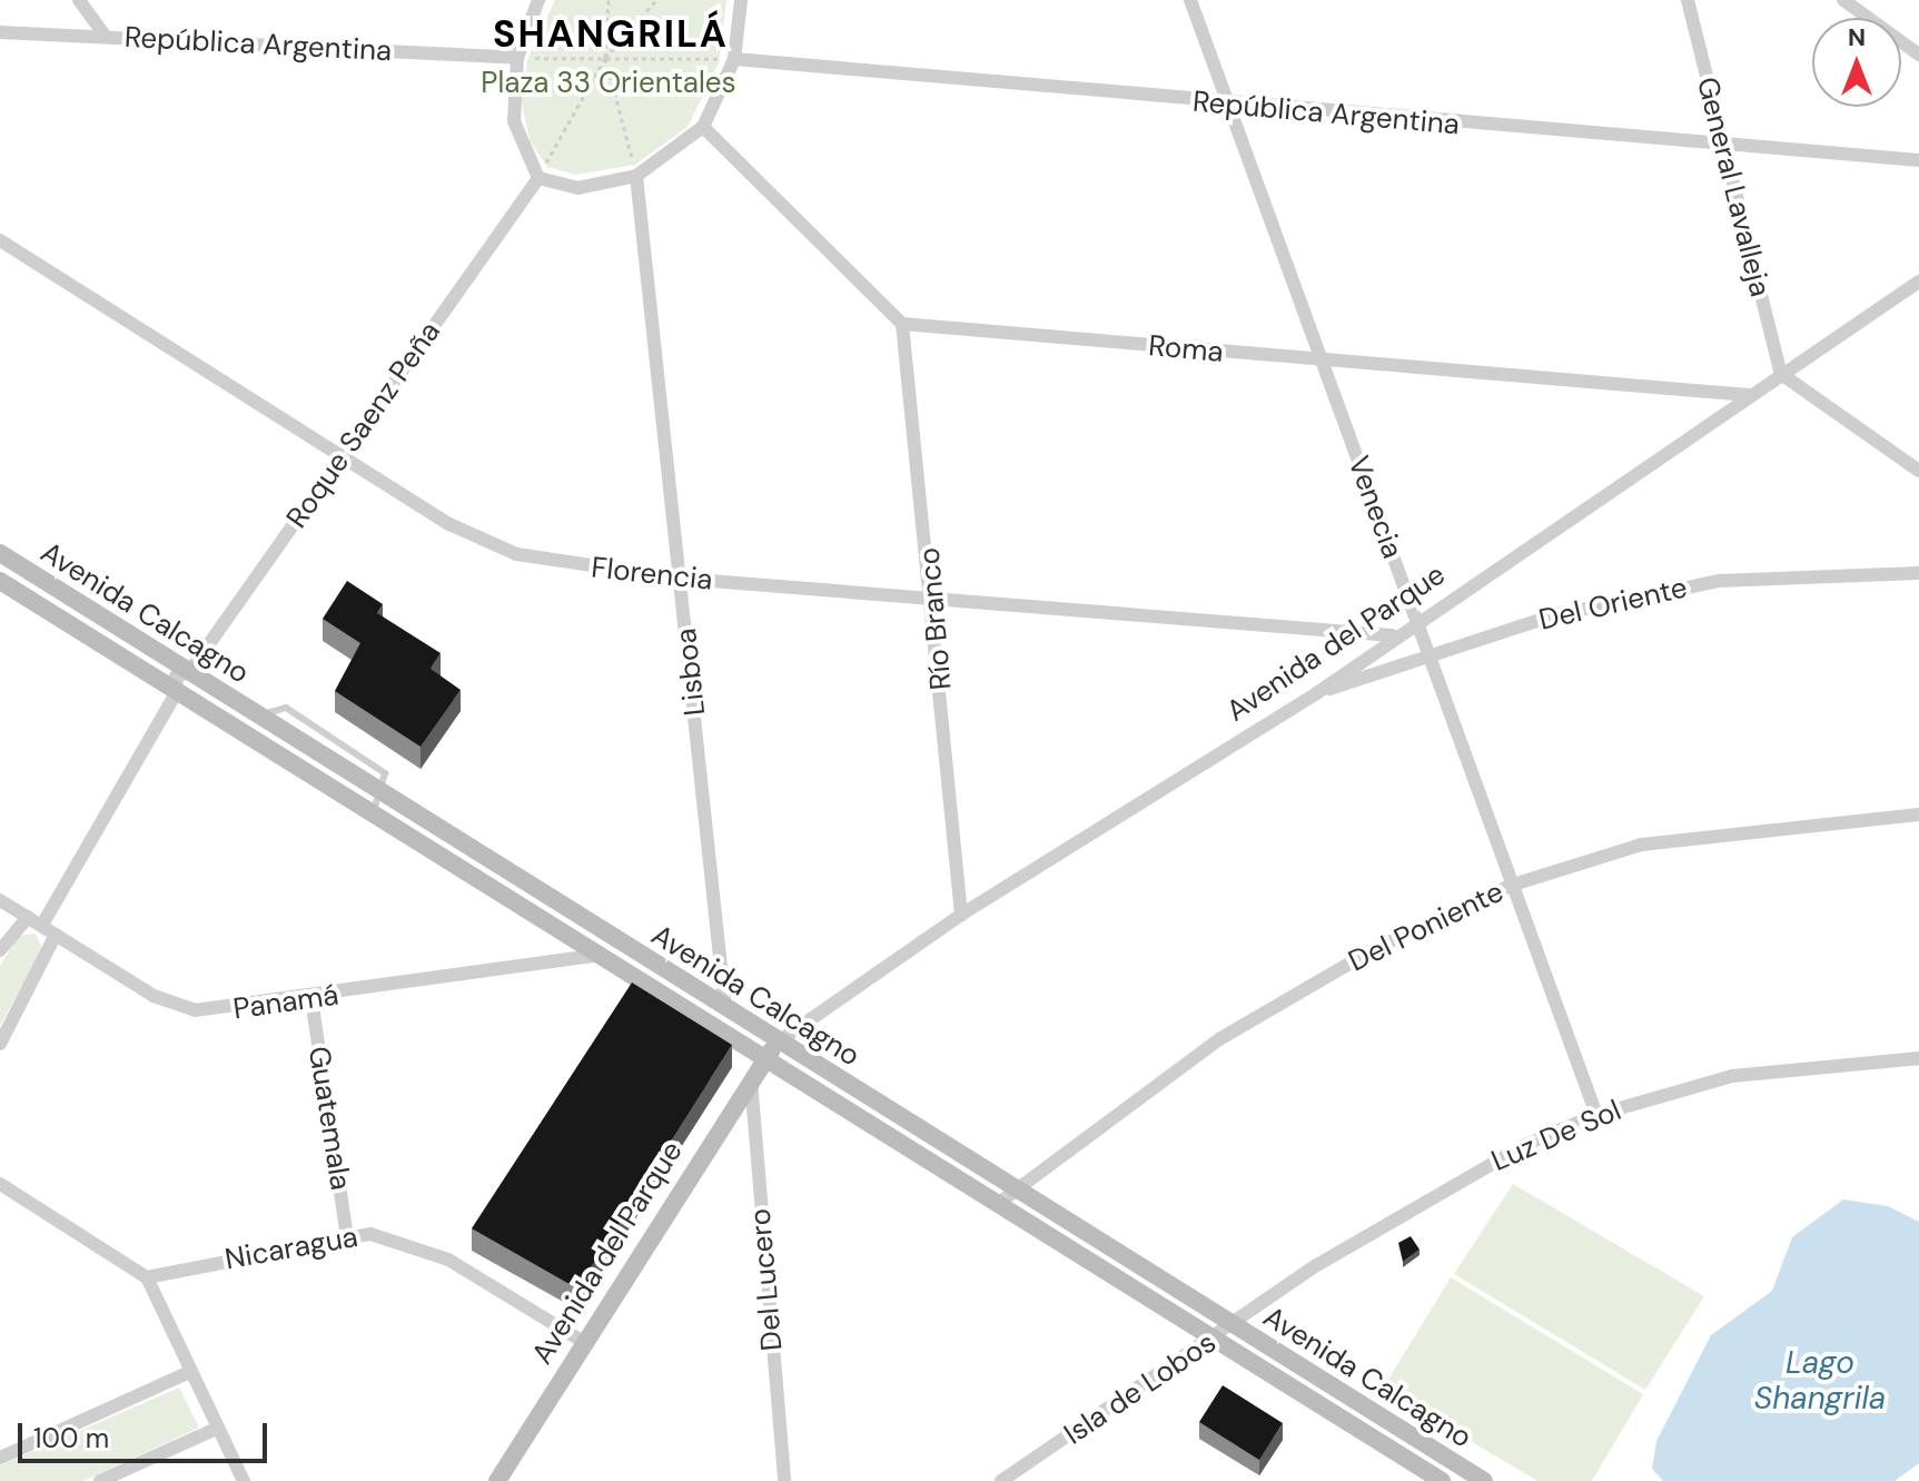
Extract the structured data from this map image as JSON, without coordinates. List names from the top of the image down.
{
  "streets": {
    "street": [
      "República Argentina",
      "General Lavalleja",
      "Roma",
      "Roque Saenz Peña",
      "Venecia",
      "Florencia",
      "Del Oriente",
      "Avenida Calcagno",
      "Río Branco",
      "Avenida del Parque",
      "Lisboa",
      "Del Poniente",
      "Panamá",
      "Guatemala",
      "Luz De Sol",
      "Nicaragua",
      "Del Lucero",
      "Isla de Lobos"
    ]
  },
  "crossings": [
    ["República Argentina", "General Lavalleja"],
    ["República Argentina", "Venecia"],
    ["General Lavalleja", "Avenida del Parque"],
    ["Roma", "Venecia"],
    ["Roma", "Río Branco"],
    ["Roma", "Avenida del Parque"],
    ["Roque Saenz Peña", "Florencia"],
    ["Roque Saenz Peña", "Avenida Calcagno"],
    ["Roque Saenz Peña", "Panamá"],
    ["Venecia", "Del Oriente"],
    ["Venecia", "Avenida del Parque"],
    ["Venecia", "Del Poniente"],
    ["Venecia", "Luz De Sol"],
    ["Florencia", "Río Branco"],
    ["Florencia", "Avenida del Parque"],
    ["Florencia", "Lisboa"],
    ["Del Oriente", "Avenida del Parque"],
    ["Avenida Calcagno", "Avenida del Parque"],
    ["Avenida Calcagno", "Lisboa"],
    ["Avenida Calcagno", "Del Poniente"],
    ["Avenida Calcagno", "Panamá"],
    ["Avenida Calcagno", "Luz De Sol"],
    ["Avenida Calcagno", "Isla de Lobos"],
    ["Río Branco", "Avenida del Parque"],
    ["Avenida del Parque", "Nicaragua"],
    ["Avenida del Parque", "Del Lucero"],
    ["Panamá", "Guatemala"],
    ["Guatemala", "Nicaragua"],
    ["Luz De Sol", "Isla de Lobos"]
  ],
  "districts": ["SHANGRILÁ"],
  "water": ["Lago Shangrila"],
  "parks": ["Plaza 33 Orientales"],
  "scale_bar": "100 m",
  "north": "top"
}
